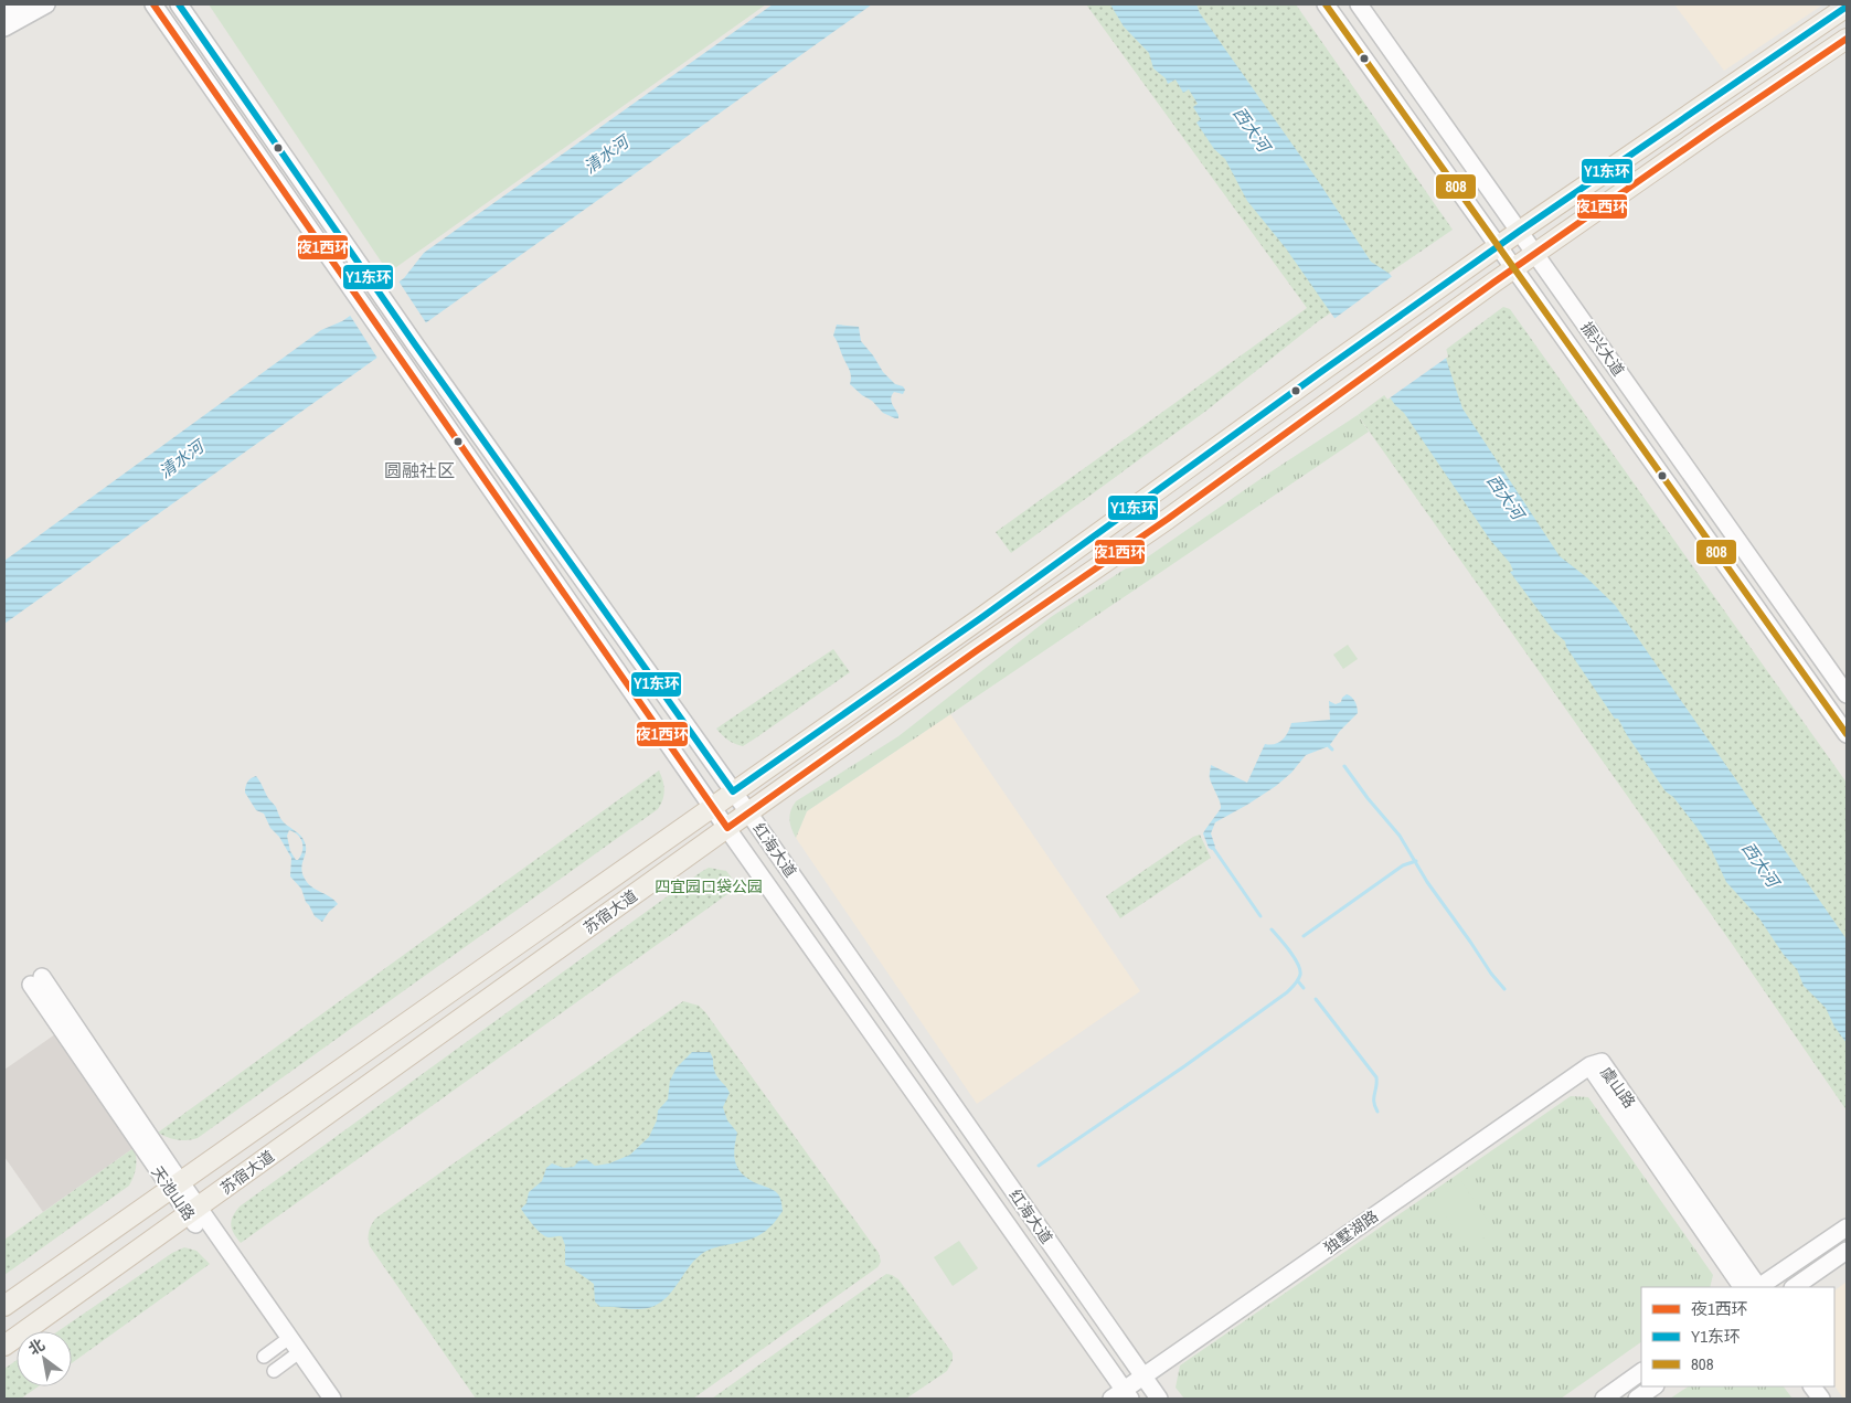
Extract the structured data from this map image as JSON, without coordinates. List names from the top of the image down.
{
  "streets": {
    "main road": [
      "振兴大道",
      "红海大道",
      "苏宿大道",
      "虞山路",
      "天池山路",
      "独墅湖路"
    ]
  },
  "crossings": [
    ["振兴大道", "苏宿大道"],
    ["红海大道", "苏宿大道"],
    ["红海大道", "独墅湖路"],
    ["苏宿大道", "天池山路"],
    ["虞山路", "独墅湖路"]
  ],
  "districts": ["圆融社区"],
  "water": ["西大河", "清水河"],
  "parks": ["四宜园口袋公园"],
  "lines": ["transit line 夜1西环", "transit line Y1东环", "transit line 808"],
  "legend": ["夜1西环", "Y1东环", "808"],
  "north": "top left"
}
